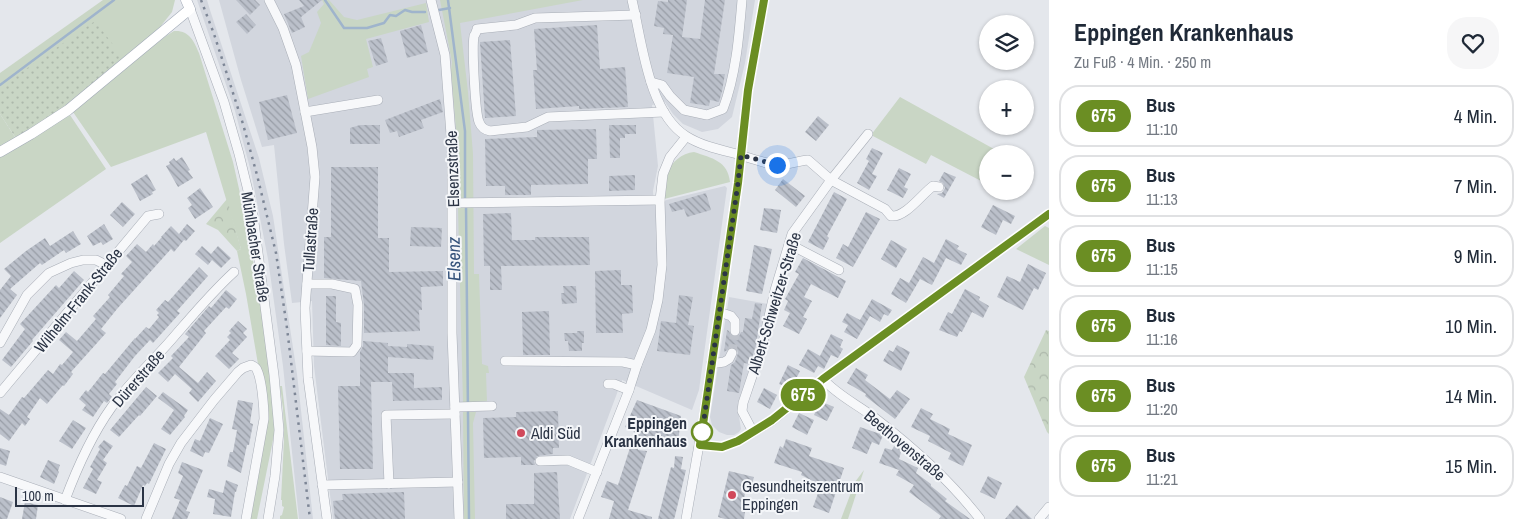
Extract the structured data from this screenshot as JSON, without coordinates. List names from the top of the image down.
{
  "streets": {
    "street": [
      "Elsenzstraße",
      "Tullastraße",
      "Mühlbacher Straße",
      "Wilhelm-Frank-Straße",
      "Albert-Schweitzer-Straße",
      "Dürerstraße",
      "Beethovenstraße"
    ]
  },
  "water": ["Elsenz"],
  "places": ["Eppingen Krankenhaus", "Aldi Süd", "Gesundheitszentrum Eppingen"],
  "lines": ["bus line 675"],
  "scale_bar": "100 m",
  "page": {
    "on_map": "675",
    "heading": ["Eppingen Krankenhaus", "Zu Fuß · 4 Min. · 250 m"],
    "map_buttons": ["+", "−"],
    "list": [
      {
        "mark": "675",
        "name": "Bus",
        "note": "11:10",
        "value": "4 Min."
      },
      {
        "mark": "675",
        "name": "Bus",
        "note": "11:13",
        "value": "7 Min."
      },
      {
        "mark": "675",
        "name": "Bus",
        "note": "11:15",
        "value": "9 Min."
      },
      {
        "mark": "675",
        "name": "Bus",
        "note": "11:16",
        "value": "10 Min."
      },
      {
        "mark": "675",
        "name": "Bus",
        "note": "11:20",
        "value": "14 Min."
      },
      {
        "mark": "675",
        "name": "Bus",
        "note": "11:21",
        "value": "15 Min."
      }
    ],
    "scale": "100 m"
  }
}
